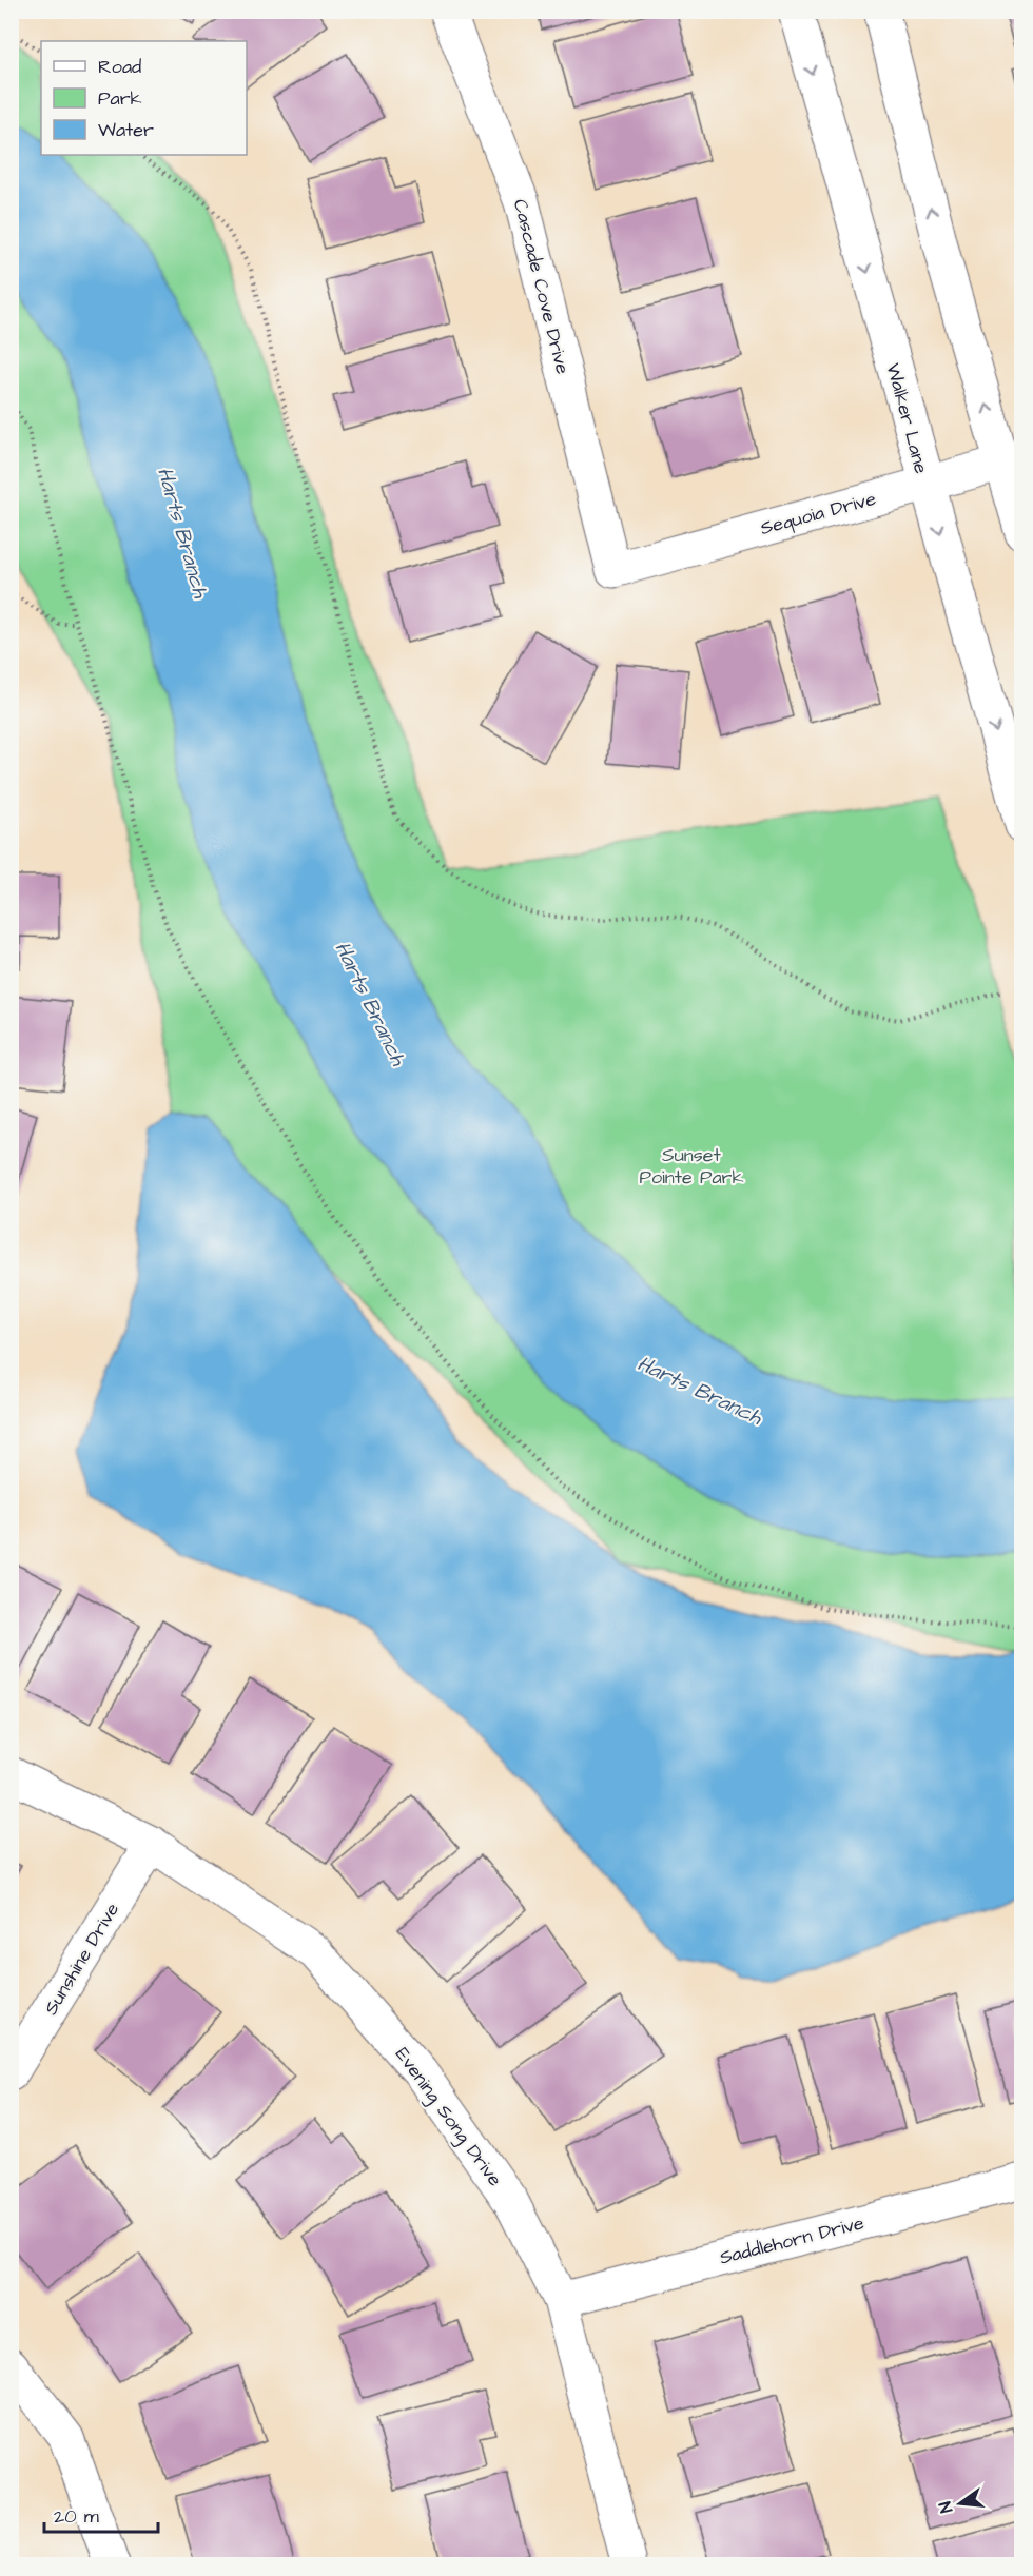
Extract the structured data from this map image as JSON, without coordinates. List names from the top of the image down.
{
  "streets": {
    "street": [
      "Cascade Cove Drive",
      "Walker Lane",
      "Sequoia Drive",
      "Sunshine Drive",
      "Evening Song Drive",
      "Saddlehorn Drive"
    ]
  },
  "crossings": [
    ["Cascade Cove Drive", "Sequoia Drive"],
    ["Walker Lane", "Sequoia Drive"],
    ["Sunshine Drive", "Evening Song Drive"],
    ["Evening Song Drive", "Saddlehorn Drive"]
  ],
  "water": ["Harts Branch"],
  "parks": ["Sunset Pointe Park"],
  "legend": ["Road", "Park", "Water"],
  "scale_bar": "20 m",
  "north": "left"
}
